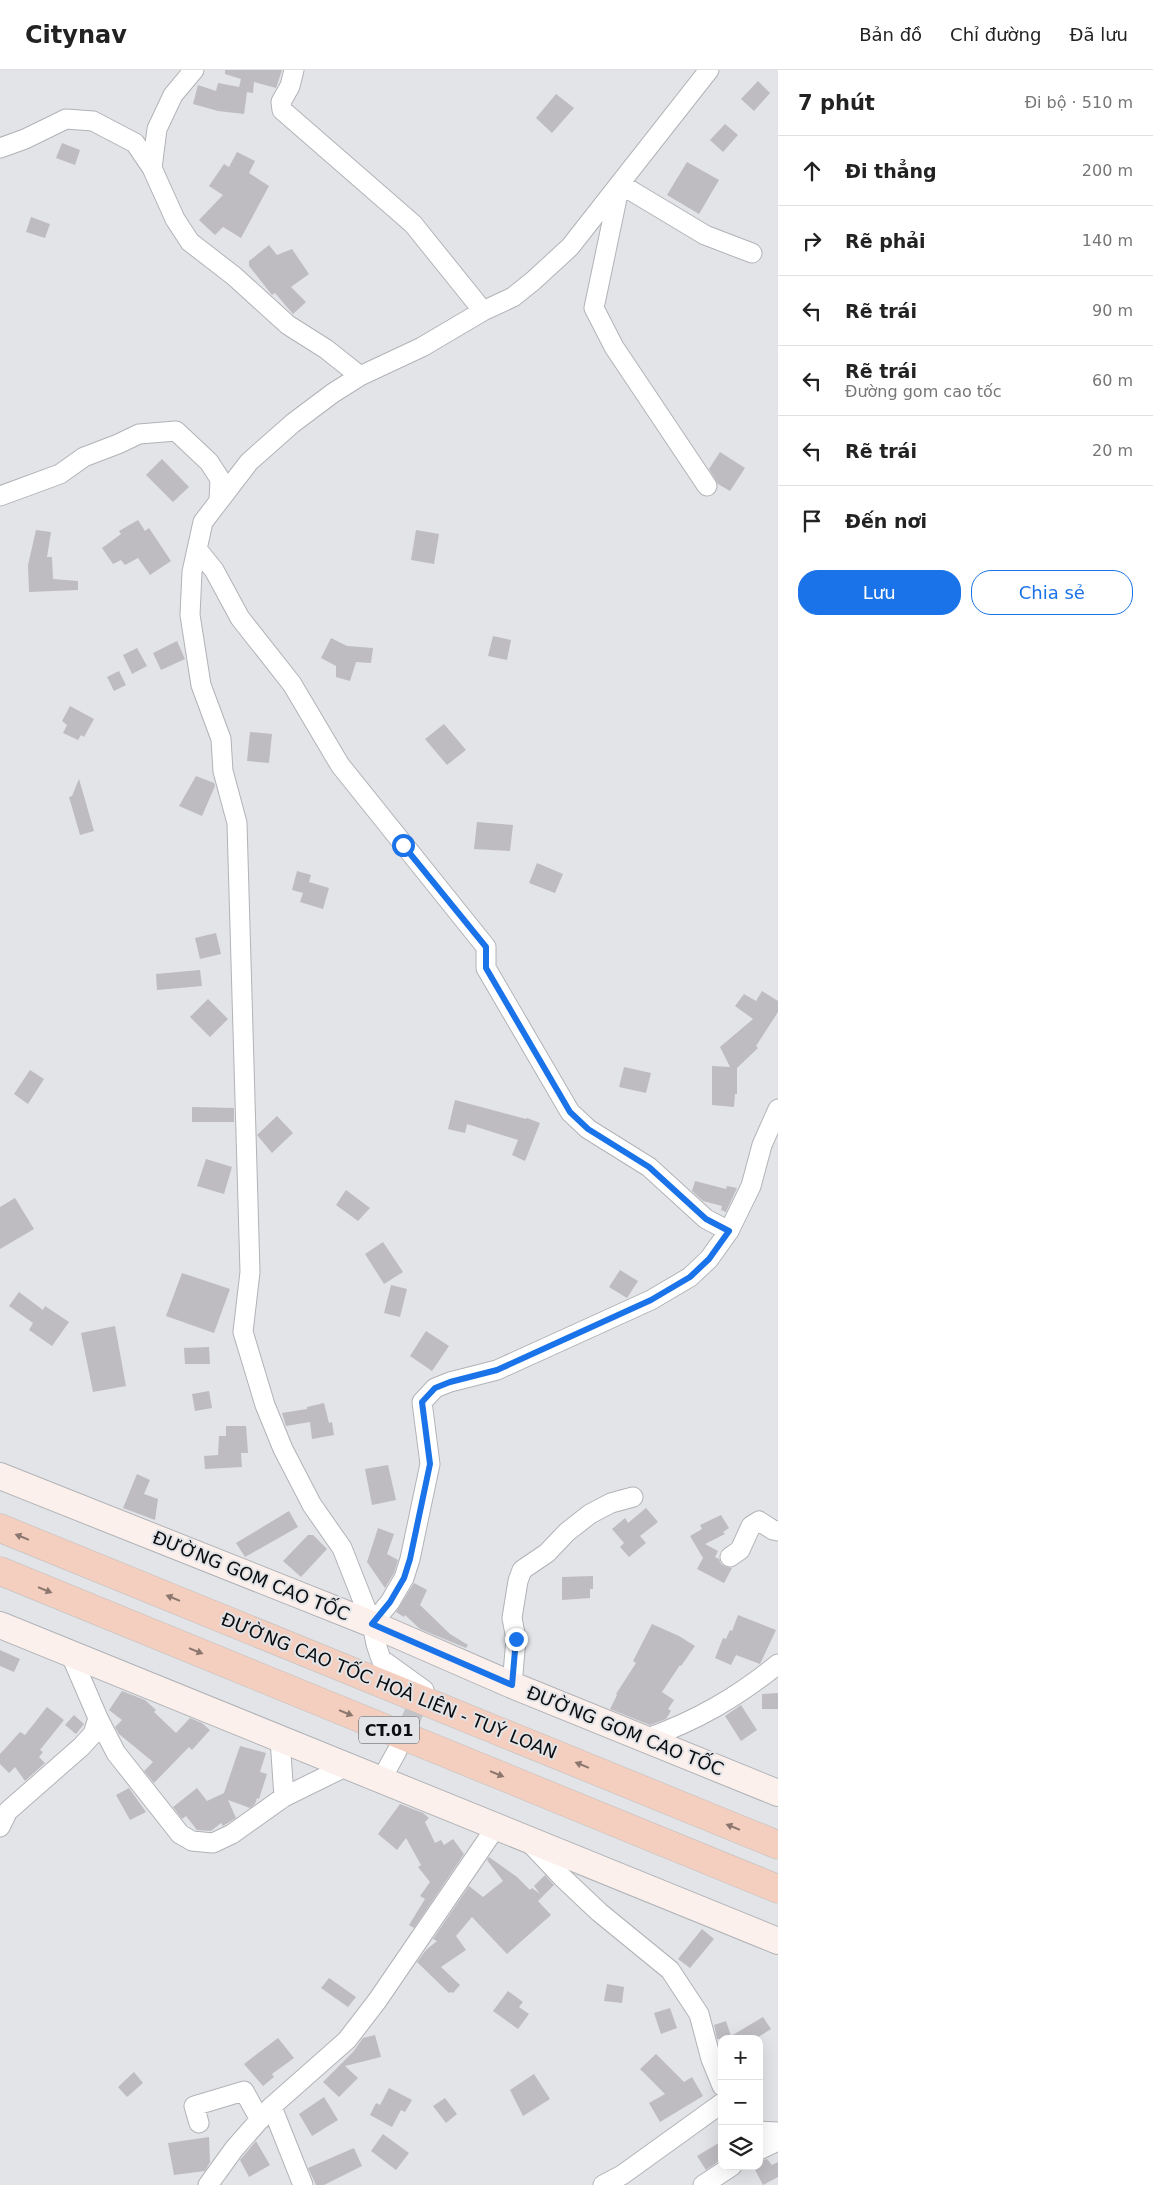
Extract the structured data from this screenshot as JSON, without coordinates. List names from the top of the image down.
{
  "streets": {
    "highway": ["ĐƯỜNG CAO TỐC HOÀ LIÊN - TUÝ LOAN", "CT.01"],
    "main road": ["ĐƯỜNG GOM CAO TỐC"]
  },
  "page": {
    "header": "Citynav",
    "nav": ["Bản đồ", "Chỉ đường", "Đã lưu"],
    "heading": ["7 phút", "Đi bộ · 510 m"],
    "list": [
      ["Đi thẳng", "200 m"],
      ["Rẽ phải", "140 m"],
      ["Rẽ trái", "90 m"],
      ["Rẽ trái", "Đường gom cao tốc", "60 m"],
      ["Rẽ trái", "20 m"],
      "Đến nơi"
    ],
    "buttons": ["Lưu", "Chia sẻ"],
    "map_buttons": ["+", "−"]
  }
}
